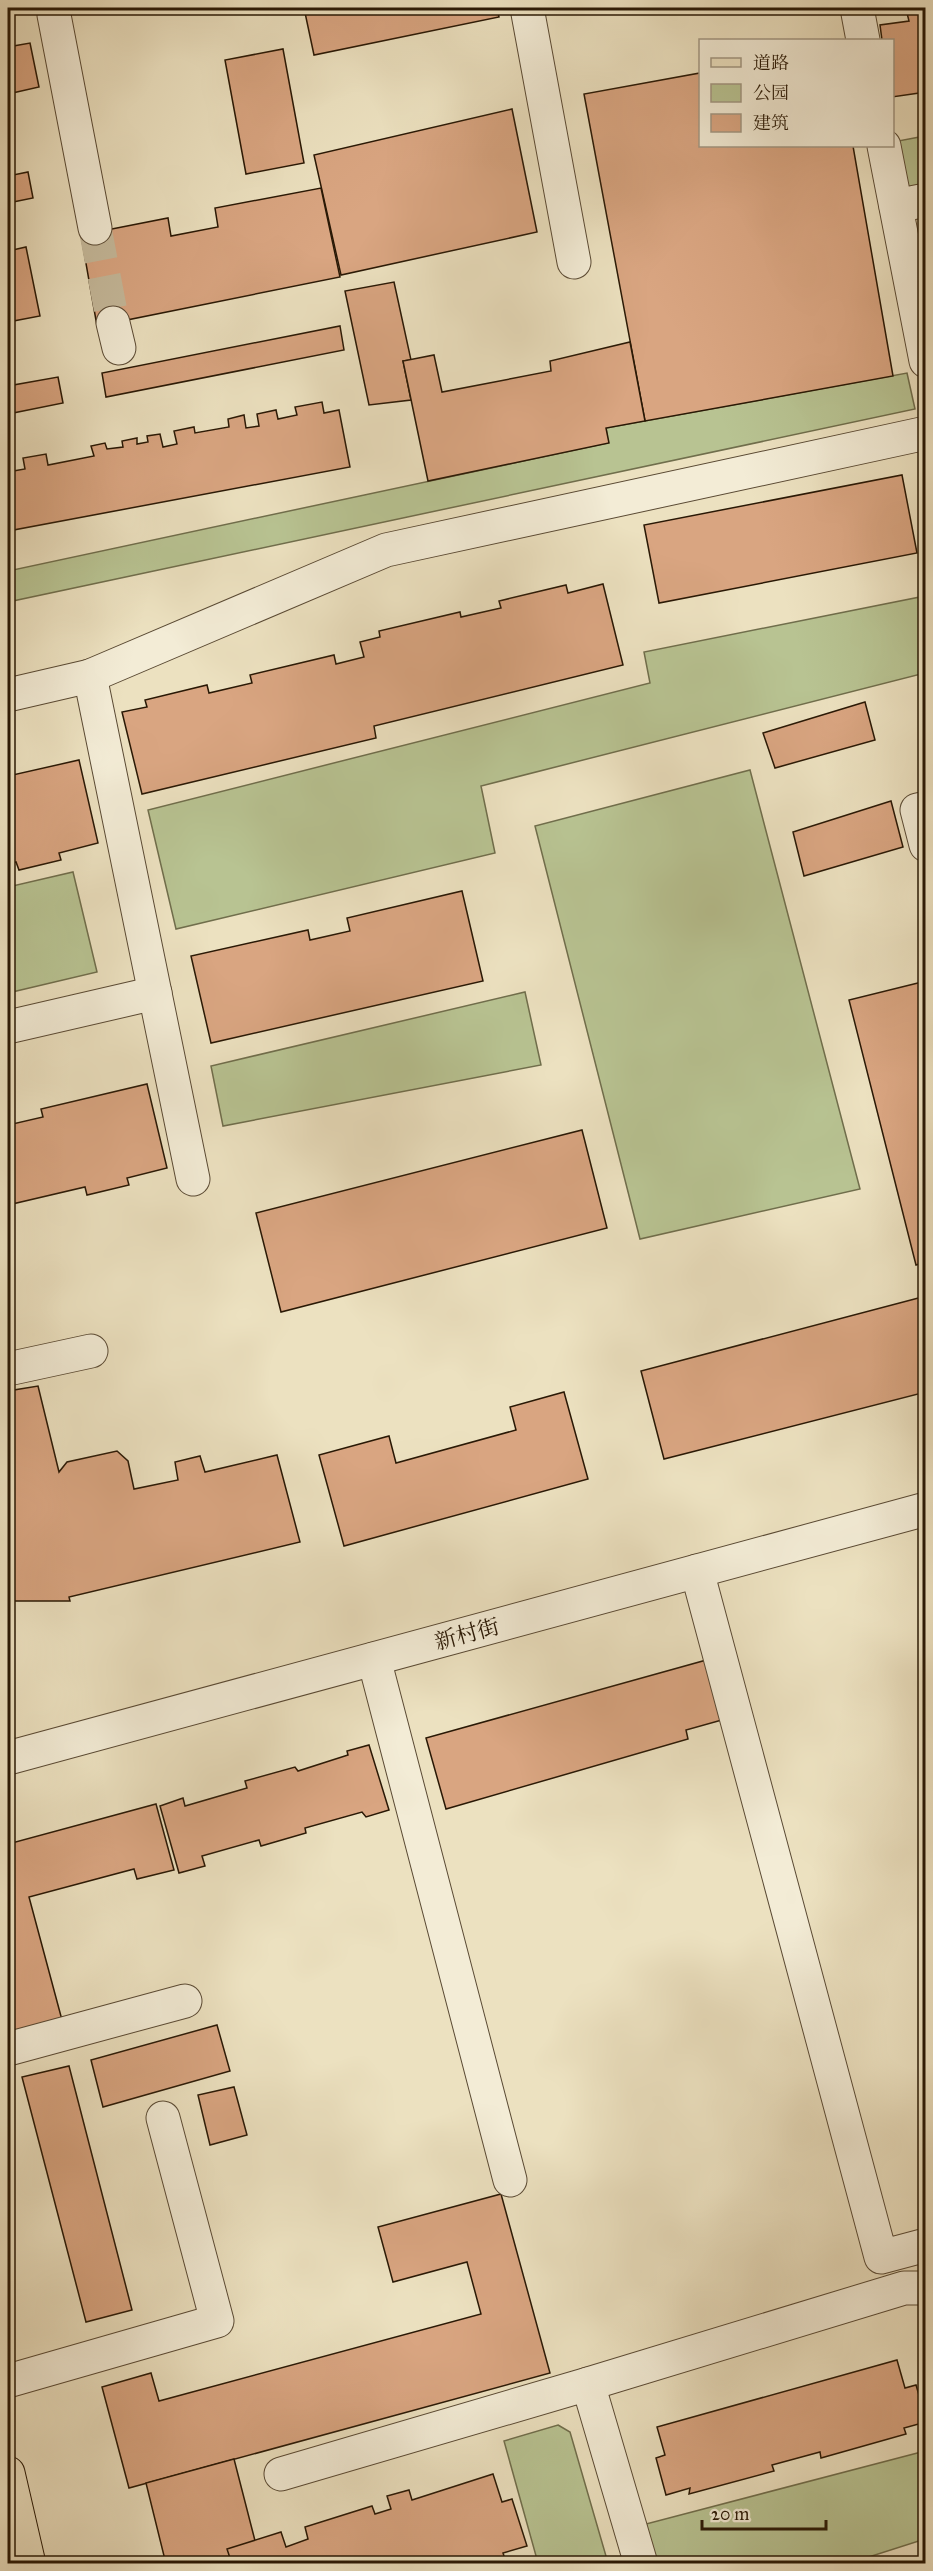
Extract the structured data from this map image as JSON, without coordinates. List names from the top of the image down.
{
  "streets": {
    "street": ["新村街"]
  },
  "legend": ["道路", "公园", "建筑"],
  "scale_bar": "20 m"
}
